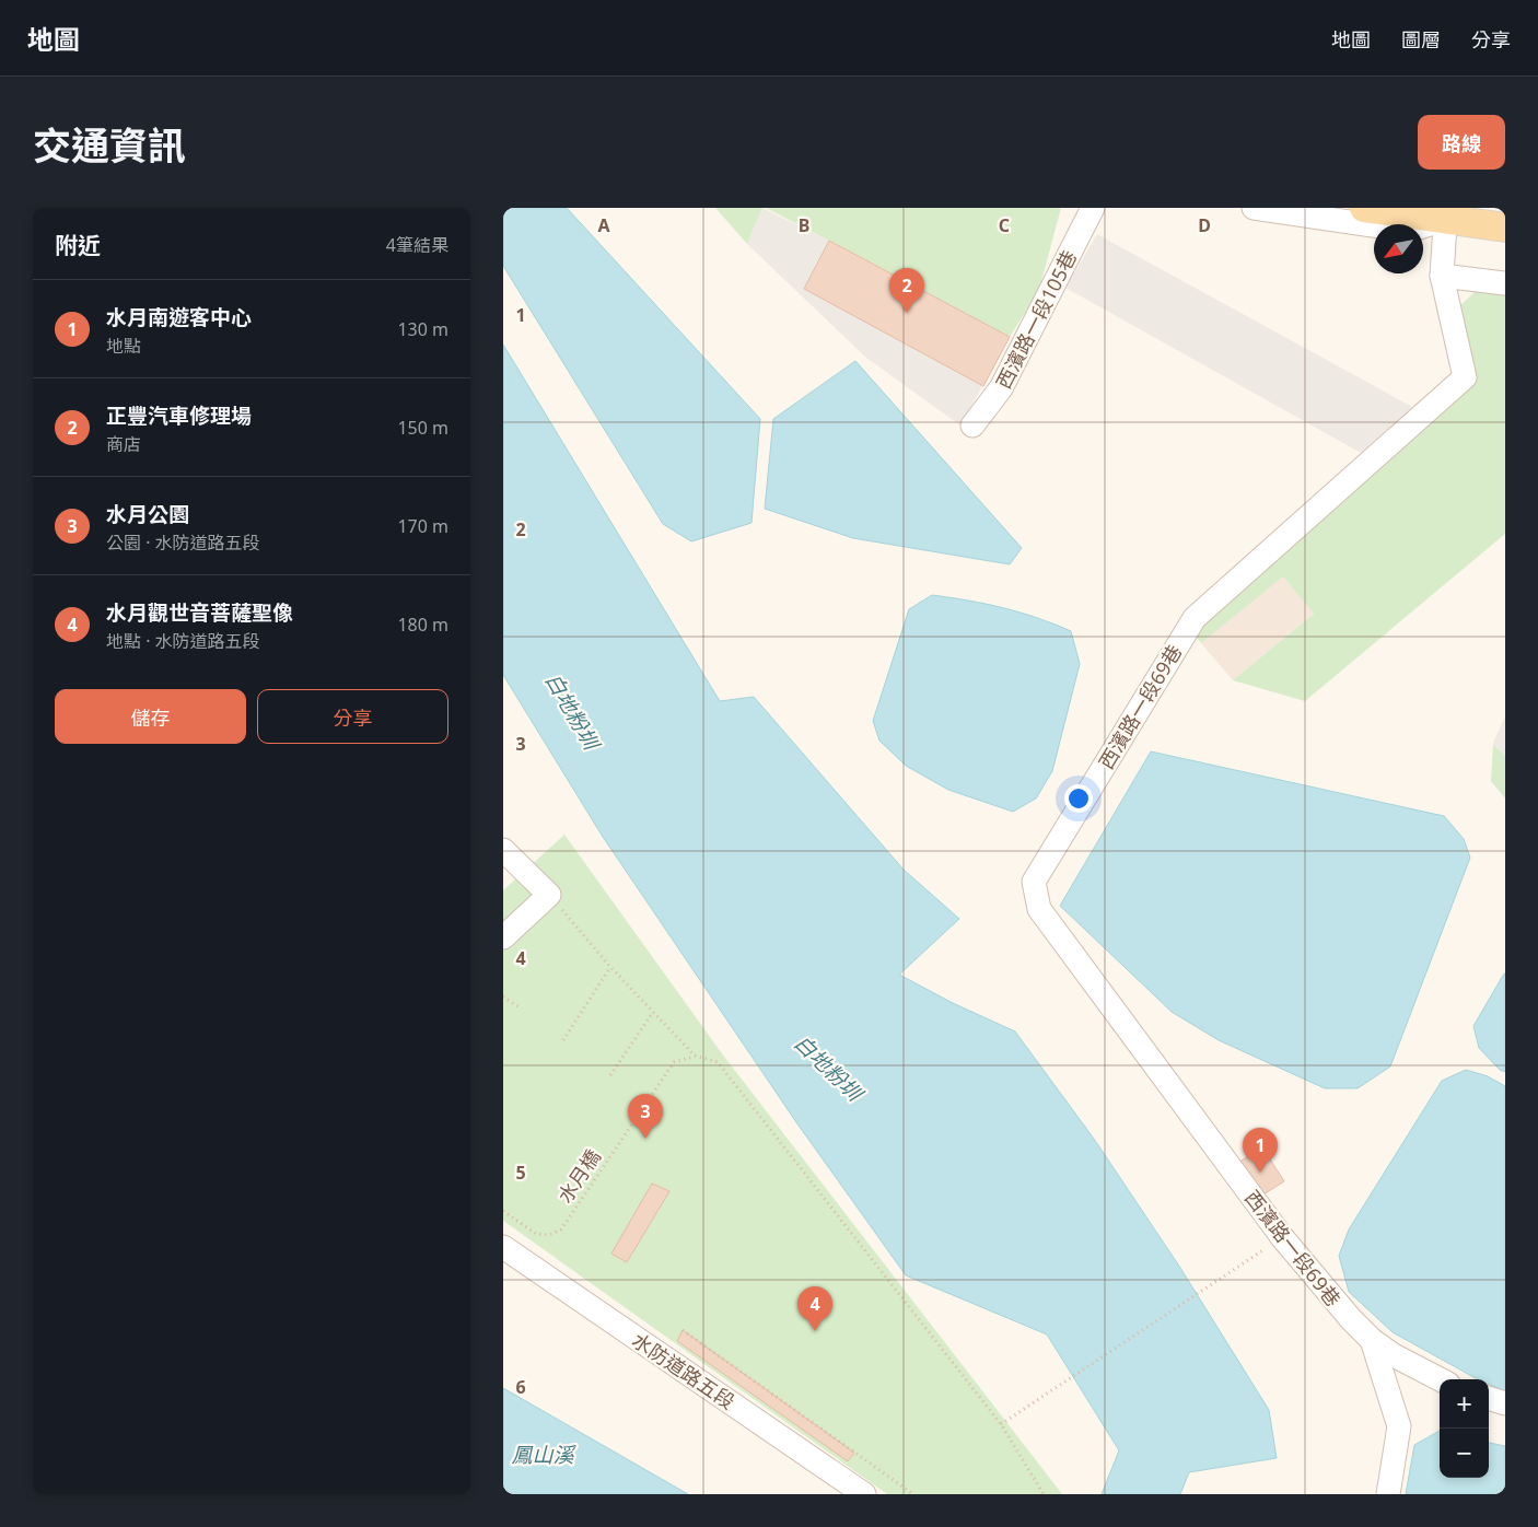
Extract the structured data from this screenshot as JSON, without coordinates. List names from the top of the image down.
{
  "streets": {
    "street": ["西濱路一段105巷", "西濱路一段69巷", "水防道路五段"],
    "path": ["水月橋"]
  },
  "water": ["白地粉圳", "鳳山溪"],
  "north": "bottom left",
  "page": {
    "header": "地圖",
    "nav": ["地圖", "圖層", "分享"],
    "title": "交通資訊",
    "buttons": [
      "路線",
      ["儲存", "分享"]
    ],
    "heading": ["附近", "4筆結果"],
    "pins": [
      "2",
      "3",
      "1",
      "4"
    ],
    "list": [
      {
        "mark": "1",
        "name": "水月南遊客中心",
        "note": "地點",
        "value": "130 m"
      },
      {
        "mark": "2",
        "name": "正豐汽車修理場",
        "note": "商店",
        "value": "150 m"
      },
      {
        "mark": "3",
        "name": "水月公園",
        "note": "公園 · 水防道路五段",
        "value": "170 m"
      },
      {
        "mark": "4",
        "name": "水月觀世音菩薩聖像",
        "note": "地點 · 水防道路五段",
        "value": "180 m"
      }
    ],
    "map_buttons": ["+", "−"]
  },
  "grid": {
    "columns": [
      "A",
      "B",
      "C",
      "D"
    ],
    "rows": [
      "1",
      "2",
      "3",
      "4",
      "5",
      "6"
    ]
  }
}
